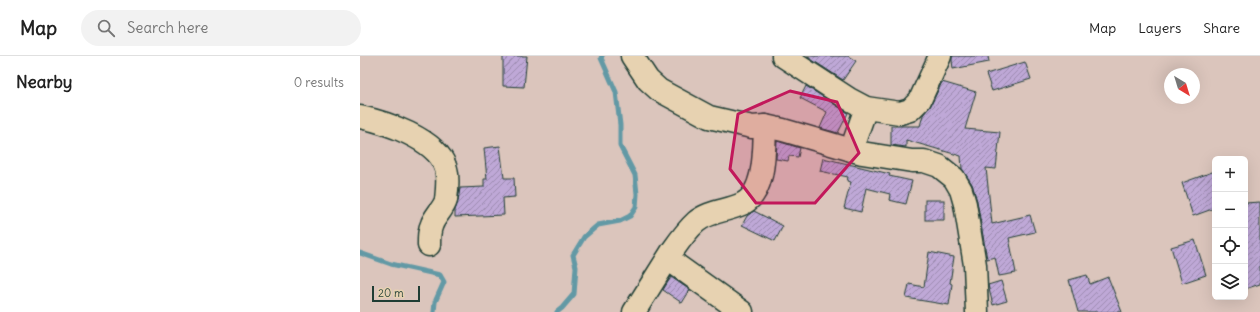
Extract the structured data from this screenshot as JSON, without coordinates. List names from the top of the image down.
{
  "scale_bar": "20 m",
  "north": "bottom right",
  "page": {
    "header": "Map",
    "search": "Search here",
    "nav": ["Map", "Layers", "Share"],
    "heading": ["Nearby", "0 results"],
    "map_buttons": ["+", "−"],
    "scale": "20 m"
  }
}
